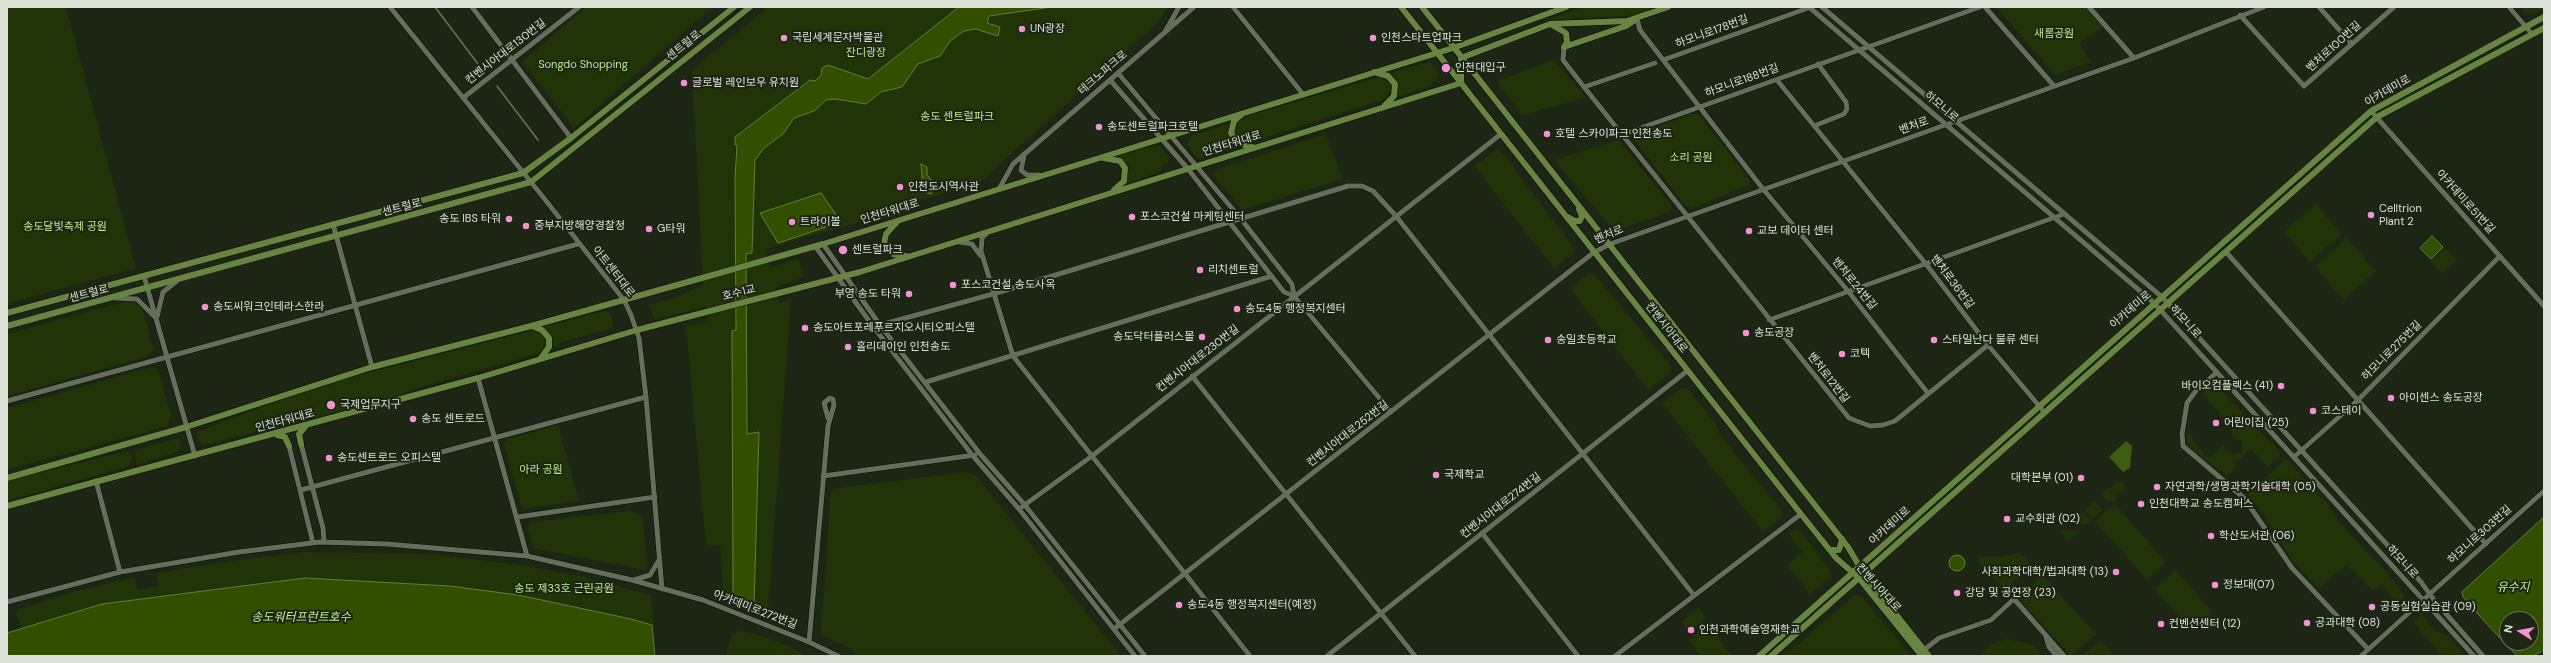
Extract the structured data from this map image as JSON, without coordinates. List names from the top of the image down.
{
  "streets": {
    "main road": [
      "센트럴로",
      "아카데미로",
      "인천타워대로",
      "호수1교",
      "컨벤시아대로"
    ],
    "street": [
      "하모니로178번길",
      "벤처로100번길",
      "컨벤시아대로130번길",
      "테크노파크로",
      "하모니로188번길",
      "하모니로",
      "벤처로",
      "아카데미로51번길",
      "아트센터대로",
      "벤처로36번길",
      "벤처로24번길",
      "하모니로275번길",
      "컨벤시아대로230번길",
      "벤처로12번길",
      "컨벤시아대로252번길",
      "컨벤시아대로274번길",
      "하모니로303번길",
      "아카데미로272번길"
    ]
  },
  "crossings": [
    ["하모니로178번길", "하모니로"],
    ["하모니로178번길", "벤처로24번길"],
    ["센트럴로", "아트센터대로"],
    ["벤처로100번길", "벤처로"],
    ["컨벤시아대로130번길", "아트센터대로"],
    ["테크노파크로", "인천타워대로"],
    ["하모니로188번길", "하모니로"],
    ["하모니로188번길", "벤처로36번길"],
    ["하모니로188번길", "벤처로24번길"],
    ["하모니로188번길", "벤처로12번길"],
    ["아카데미로", "하모니로"],
    ["아카데미로", "아카데미로51번길"],
    ["아카데미로", "벤처로36번길"],
    ["아카데미로", "컨벤시아대로"],
    ["하모니로", "벤처로"],
    ["하모니로", "하모니로275번길"],
    ["하모니로", "하모니로303번길"],
    ["벤처로", "벤처로36번길"],
    ["벤처로", "벤처로24번길"],
    ["벤처로", "컨벤시아대로"],
    ["벤처로", "벤처로12번길"],
    ["벤처로", "컨벤시아대로252번길"],
    ["인천타워대로", "아트센터대로"],
    ["인천타워대로", "호수1교"],
    ["인천타워대로", "컨벤시아대로"],
    ["아카데미로51번길", "하모니로275번길"],
    ["아트센터대로", "아카데미로272번길"],
    ["벤처로36번길", "벤처로12번길"],
    ["벤처로24번길", "벤처로12번길"],
    ["컨벤시아대로", "컨벤시아대로230번길"],
    ["컨벤시아대로", "컨벤시아대로252번길"],
    ["컨벤시아대로", "컨벤시아대로274번길"]
  ],
  "water": ["유수지", "송도워터프런트호수"],
  "parks": [
    "새롬공원",
    "잔디광장",
    "Songdo Shopping",
    "송도 센트럴파크",
    "소리 공원",
    "송도달빛축제 공원",
    "아라 공원",
    "송도 제33호 근린공원"
  ],
  "places": [
    "UN광장",
    "국립세계문자박물관",
    "인천스타트업파크",
    "인천대입구",
    "글로벌 레인보우 유치원",
    "송도센트럴파크호텔",
    "호텔 스카이파크 인천송도",
    "인천도시역사관",
    "Celltrion Plant 2",
    "포스코건설 마케팅센터",
    "송도 IBS 타워",
    "트라이볼",
    "중부지방해양경찰청",
    "G타워",
    "교보 데이터 센터",
    "센트럴파크",
    "리치센트럴",
    "포스코건설 송도사옥",
    "부영 송도 타워",
    "송도씨워크인테라스한라",
    "송도4동 행정복지센터",
    "송도아트포레푸르지오시티오피스텔",
    "송도공장",
    "송도닥터플러스몰",
    "송일초등학교",
    "스타일난다 물류 센터",
    "홀리데이인 인천송도",
    "코텍",
    "바이오컴플렉스 (41)",
    "아이센스 송도공장",
    "국제업무지구",
    "코스테이",
    "송도 센트로드",
    "어린이집 (25)",
    "송도센트로드 오피스텔",
    "국제학교",
    "대학본부 (01)",
    "자연과학/생명과학기술대학 (05)",
    "인천대학교 송도캠퍼스",
    "교수회관 (02)",
    "학산도서관 (06)",
    "사회과학대학/법과대학 (13)",
    "정보대(07)",
    "강당 및 공연장 (23)",
    "송도4동 행정복지센터(예정)",
    "공동실험실습관 (09)",
    "공과대학 (08)",
    "컨벤션센터 (12)",
    "인천과학예술영재학교"
  ],
  "north": "left"
}
